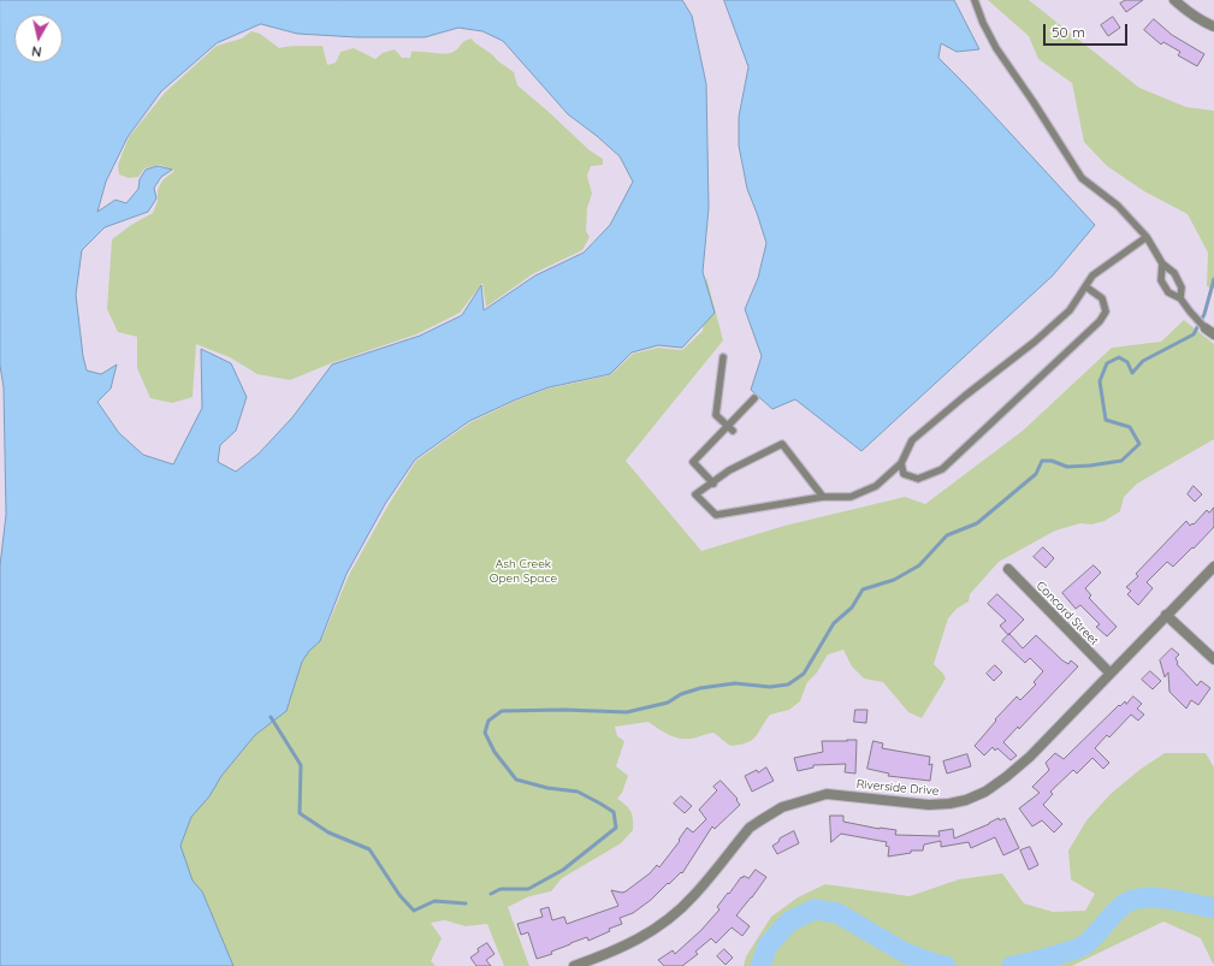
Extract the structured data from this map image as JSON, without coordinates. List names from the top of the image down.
{
  "streets": {
    "street": ["Concord Street", "Riverside Drive"]
  },
  "crossings": [
    ["Concord Street", "Riverside Drive"]
  ],
  "parks": ["Ash Creek Open Space"],
  "scale_bar": "50 m",
  "north": "bottom"
}
